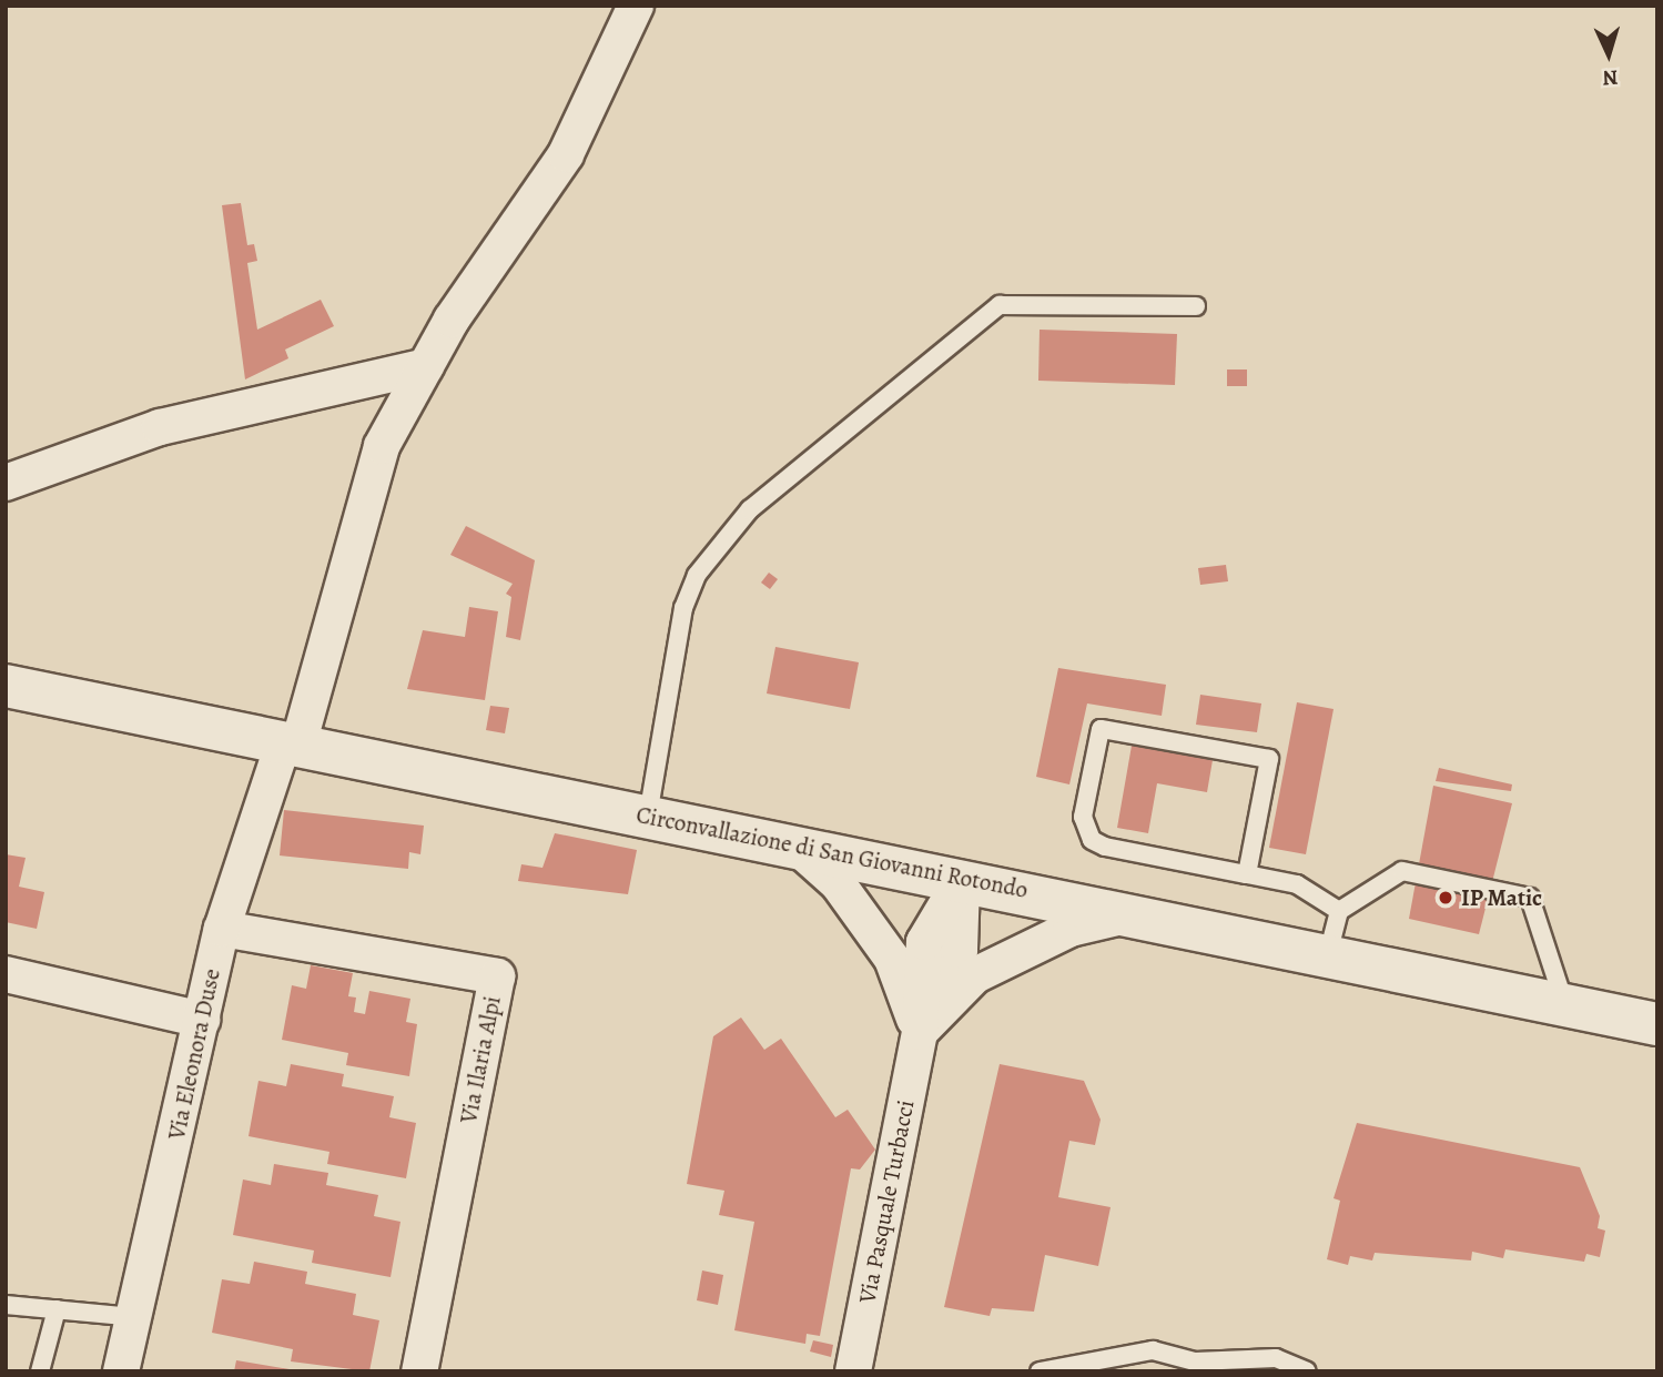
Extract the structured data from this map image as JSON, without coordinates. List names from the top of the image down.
{
  "streets": {
    "main road": ["Circonvallazione di San Giovanni Rotondo"],
    "street": ["Via Eleonora Duse", "Via Ilaria Alpi", "Via Pasquale Turbacci"]
  },
  "crossings": [
    ["Circonvallazione di San Giovanni Rotondo", "Via Eleonora Duse"],
    ["Circonvallazione di San Giovanni Rotondo", "Via Pasquale Turbacci"],
    ["Via Eleonora Duse", "Via Ilaria Alpi"]
  ],
  "places": ["IP Matic"],
  "north": "bottom"
}
